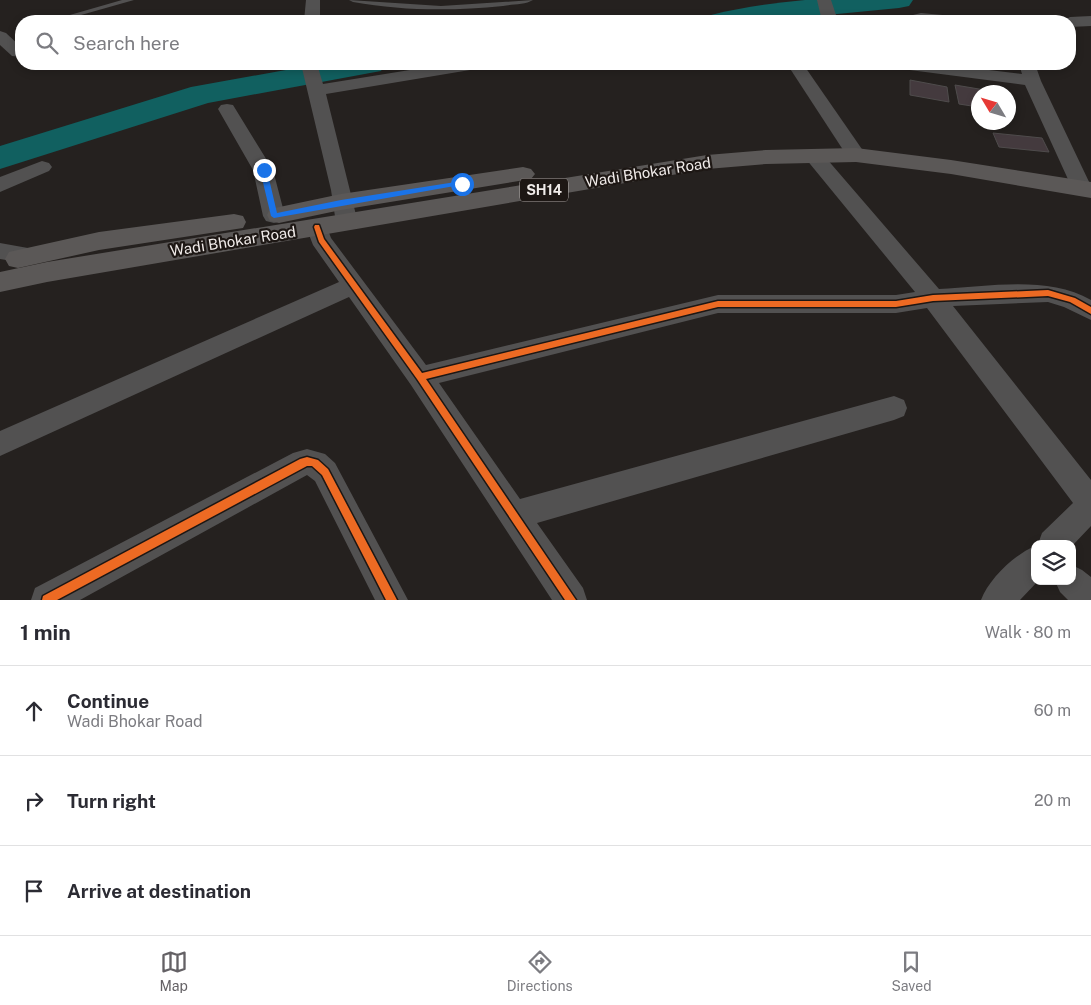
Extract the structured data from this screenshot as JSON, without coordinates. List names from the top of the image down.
{
  "streets": {
    "main road": ["Wadi Bhokar Road", "SH14"]
  },
  "north": "top left",
  "page": {
    "search": "Search here",
    "heading": ["1 min", "Walk · 80 m"],
    "list": [
      ["Continue", "Wadi Bhokar Road", "60 m"],
      ["Turn right", "20 m"],
      "Arrive at destination"
    ],
    "nav": ["Map", "Directions", "Saved"]
  }
}
